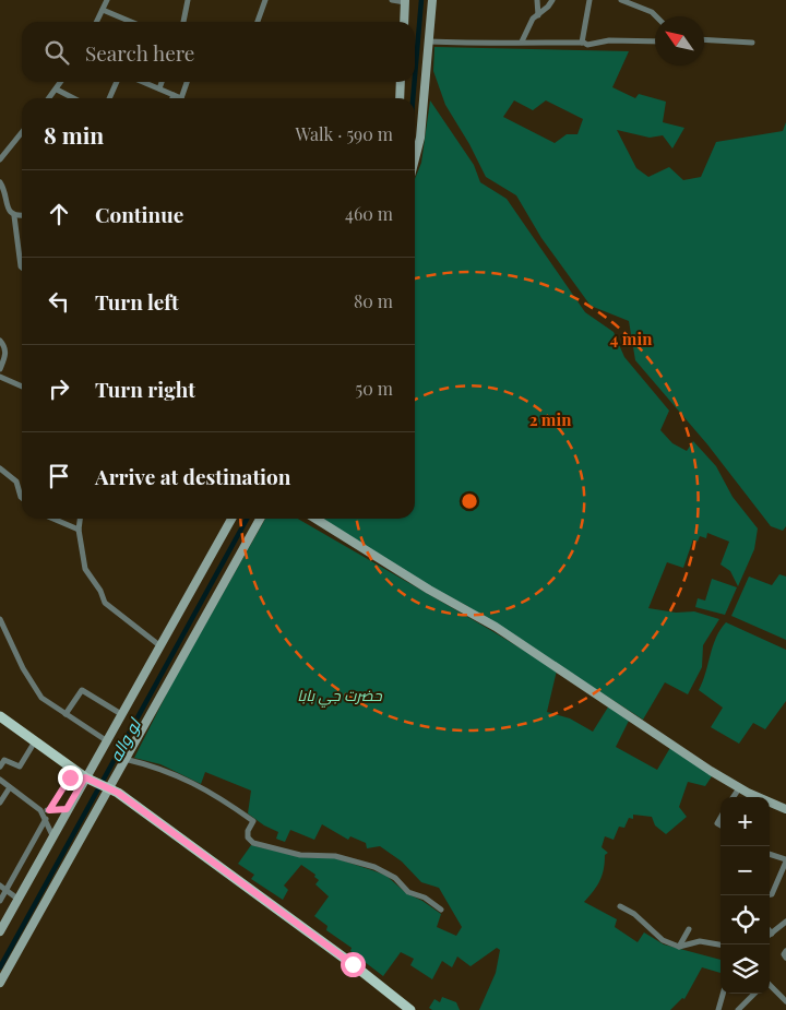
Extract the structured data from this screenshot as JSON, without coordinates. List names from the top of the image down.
{
  "water": ["لو واله"],
  "parks": ["حضرت جي بابا"],
  "north": "top left",
  "page": {
    "search": "Search here",
    "heading": ["8 min", "Walk · 590 m"],
    "list": [
      ["Continue", "460 m"],
      ["Turn left", "80 m"],
      ["Turn right", "50 m"],
      "Arrive at destination"
    ],
    "map_buttons": ["+", "−"]
  },
  "rings": ["4 min", "2 min"]
}
